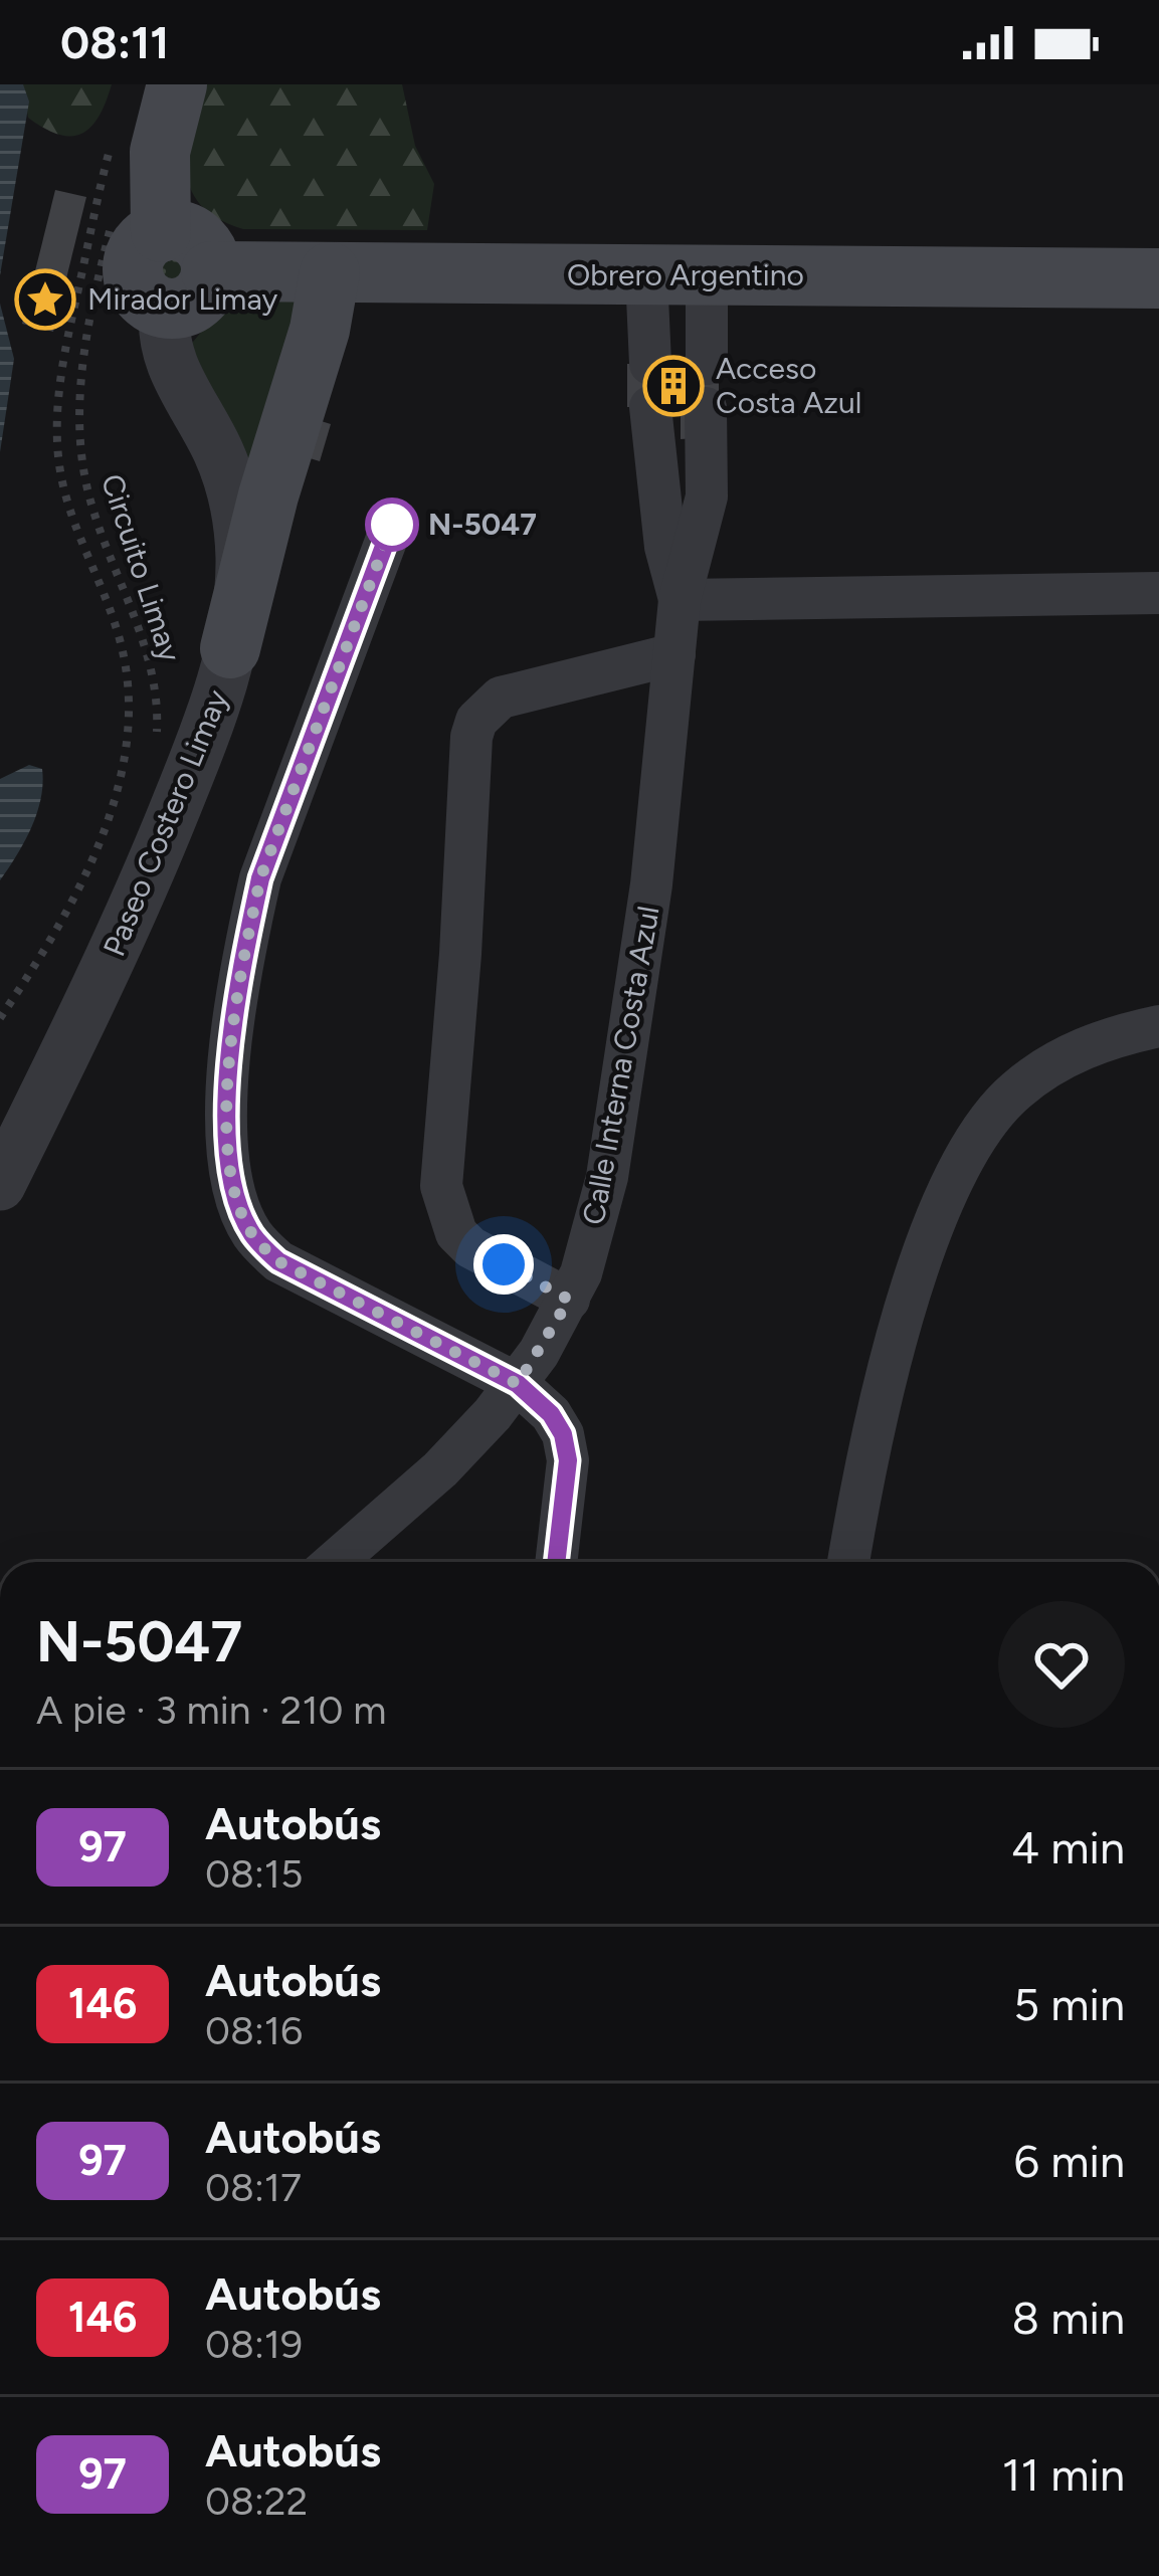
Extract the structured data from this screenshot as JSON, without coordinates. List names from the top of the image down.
{
  "streets": {
    "main road": ["Obrero Argentino", "Paseo Costero Limay"],
    "street": ["Calle Interna Costa Azul"],
    "path": ["Circuito Limay"]
  },
  "crossings": [
    ["Obrero Argentino", "Circuito Limay"],
    ["Obrero Argentino", "Paseo Costero Limay"],
    ["Circuito Limay", "Paseo Costero Limay"]
  ],
  "places": {
    "place": ["Mirador Limay"],
    "building": ["Acceso Costa Azul"],
    "other": ["N-5047"]
  },
  "lines": ["bus line 97"],
  "page": {
    "status": "08:11",
    "heading": ["N-5047", "A pie · 3 min · 210 m"],
    "list": [
      {
        "mark": "97",
        "name": "Autobús",
        "note": "08:15",
        "value": "4 min"
      },
      {
        "mark": "146",
        "name": "Autobús",
        "note": "08:16",
        "value": "5 min"
      },
      {
        "mark": "97",
        "name": "Autobús",
        "note": "08:17",
        "value": "6 min"
      },
      {
        "mark": "146",
        "name": "Autobús",
        "note": "08:19",
        "value": "8 min"
      },
      {
        "mark": "97",
        "name": "Autobús",
        "note": "08:22",
        "value": "11 min"
      }
    ]
  }
}
